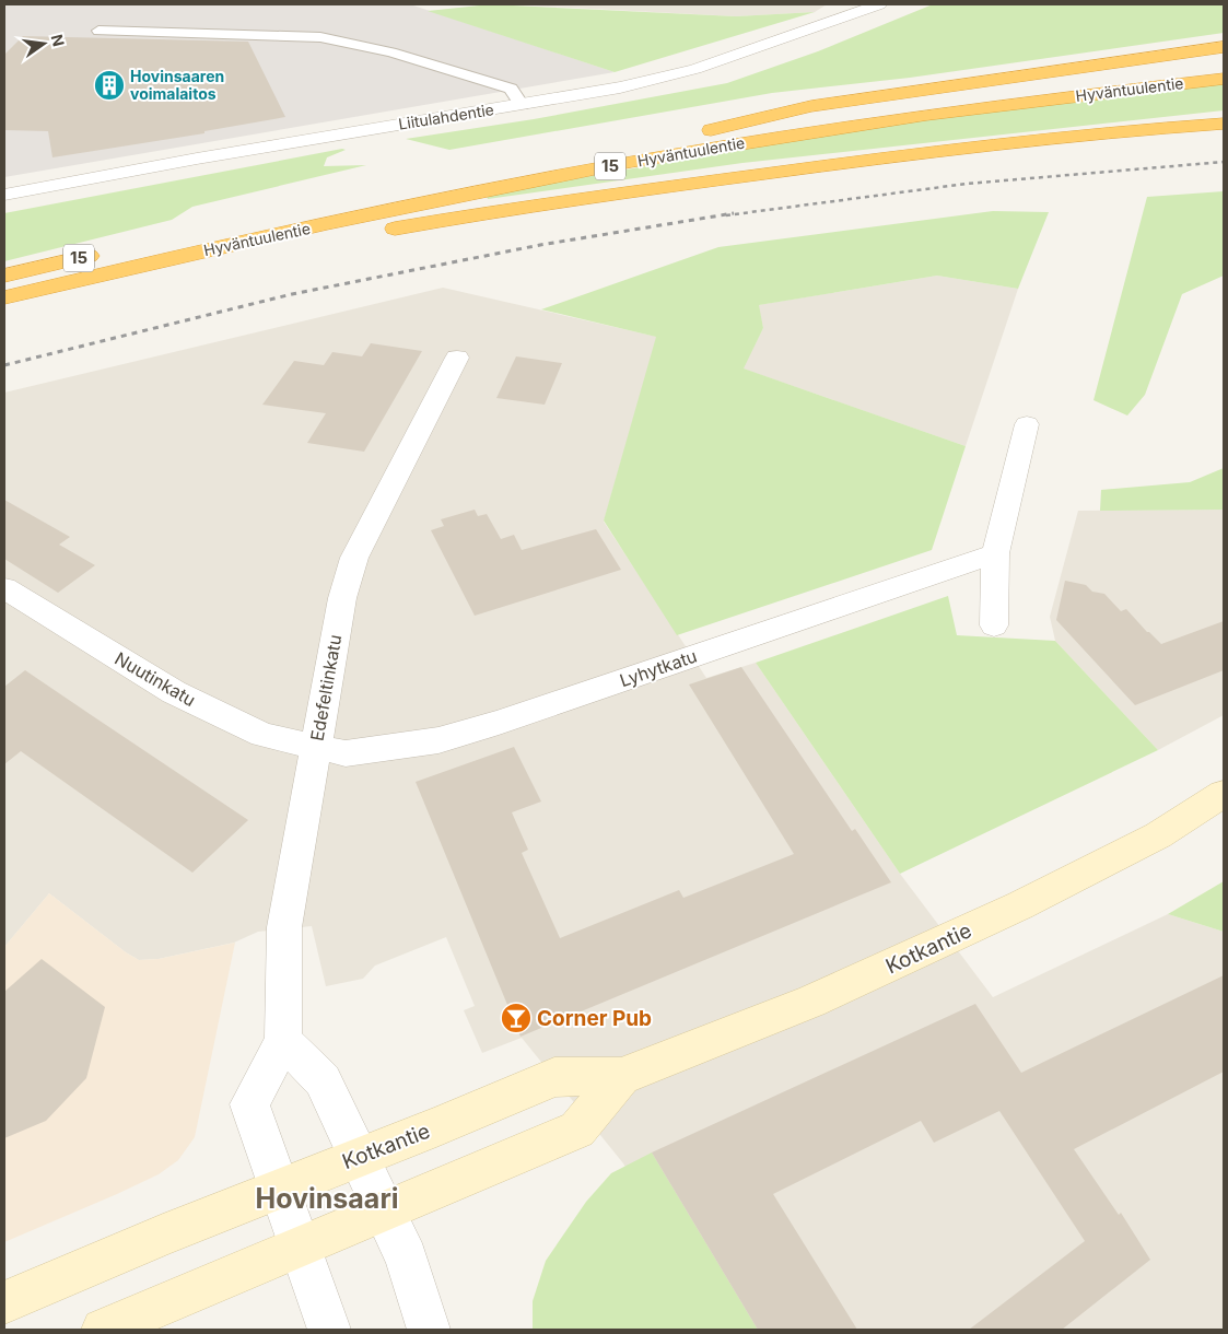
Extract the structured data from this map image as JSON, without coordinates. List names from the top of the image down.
{
  "streets": {
    "highway": ["Hyväntuulentie", "15"],
    "street": [
      "Liitulahdentie",
      "Lyhytkatu",
      "Nuutinkatu",
      "Edefeltinkatu",
      "Kotkantie"
    ]
  },
  "crossings": [
    ["Lyhytkatu", "Nuutinkatu"],
    ["Lyhytkatu", "Edefeltinkatu"],
    ["Nuutinkatu", "Edefeltinkatu"],
    ["Edefeltinkatu", "Kotkantie"]
  ],
  "districts": ["Hovinsaari"],
  "places": {
    "building": ["Hovinsaaren voimalaitos"],
    "bar": ["Corner Pub"]
  },
  "north": "right"
}
